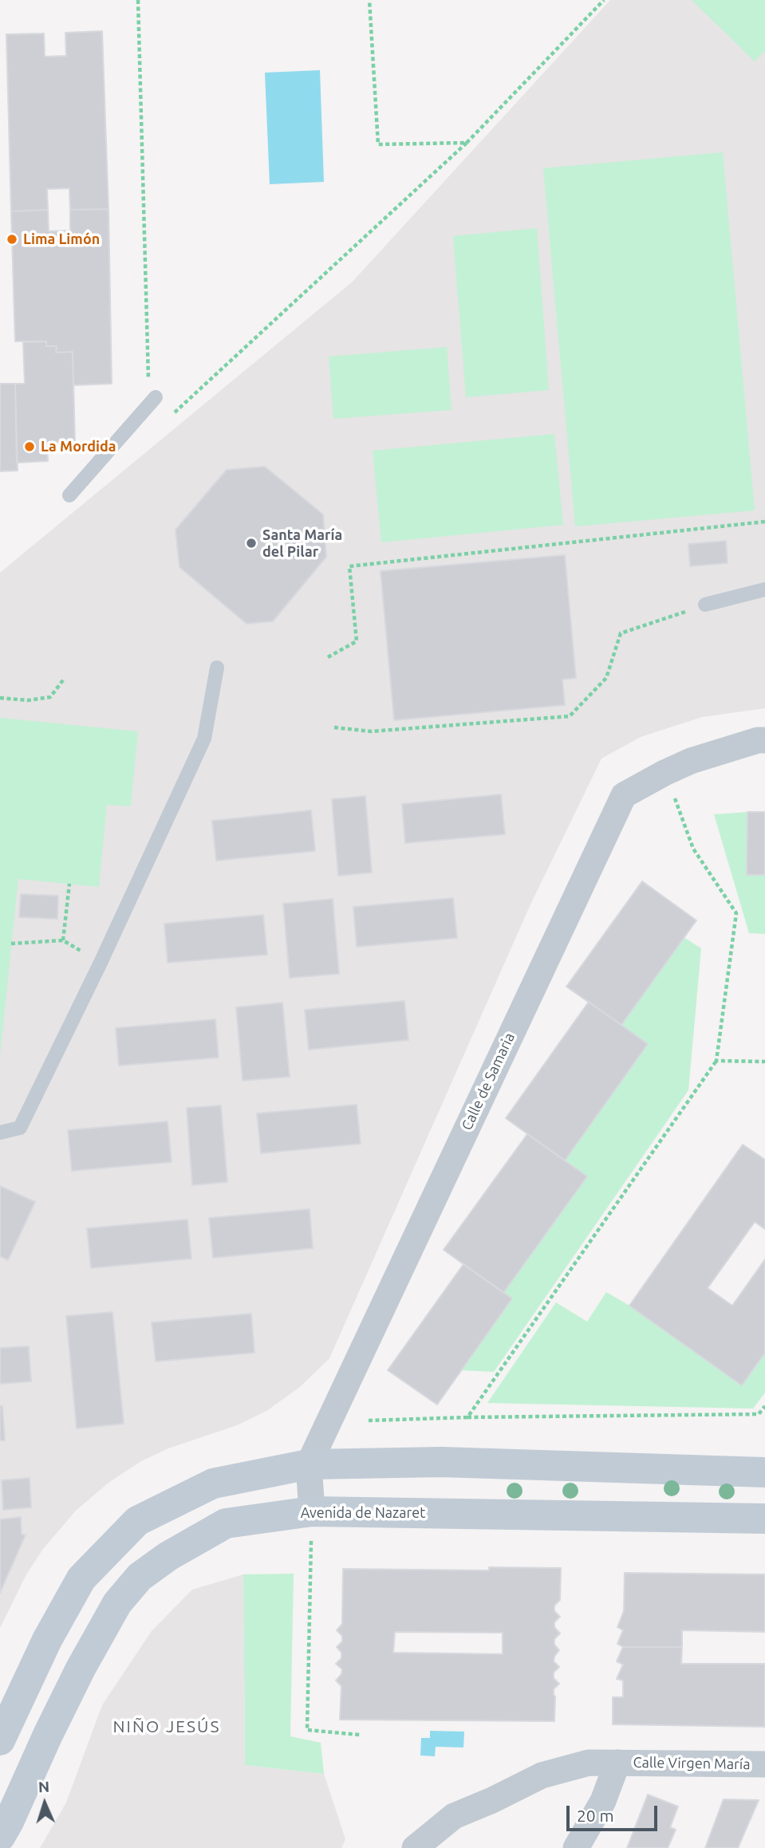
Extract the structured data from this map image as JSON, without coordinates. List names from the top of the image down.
{
  "streets": {
    "main road": ["Avenida de Nazaret"],
    "street": ["Calle de Samaria", "Calle Virgen María"]
  },
  "crossings": [
    ["Calle de Samaria", "Avenida de Nazaret"]
  ],
  "districts": ["NIÑO JESÚS"],
  "places": ["Lima Limón", "La Mordida", "Santa María del Pilar"],
  "scale_bar": "20 m",
  "north": "top"
}
